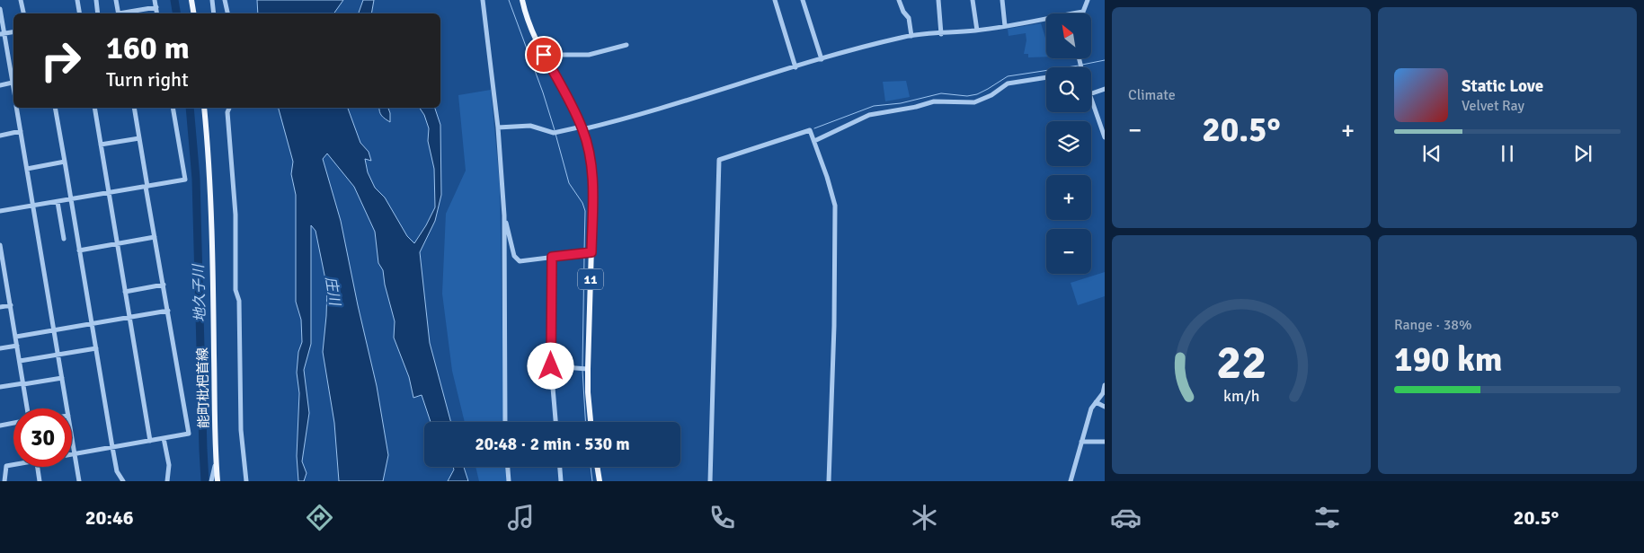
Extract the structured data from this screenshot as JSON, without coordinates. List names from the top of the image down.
{
  "streets": {
    "main road": ["11", "能町枇杷首線"]
  },
  "water": ["庄川", "地久子川"],
  "north": "top left",
  "page": {
    "tile": [
      "Climate",
      ["Range · 38%", "190 km"]
    ],
    "map_buttons": ["+", "−"],
    "turn": ["160 m", "Turn right"],
    "song": ["Static Love", "Velvet Ray"],
    "heat": ["−", "20.5°", "+"],
    "limit": "30",
    "trip": "20:48 · 2 min · 530 m",
    "tabs": ["20:46", "20.5°"],
    "gauge": ["22", "km/h"]
  }
}
